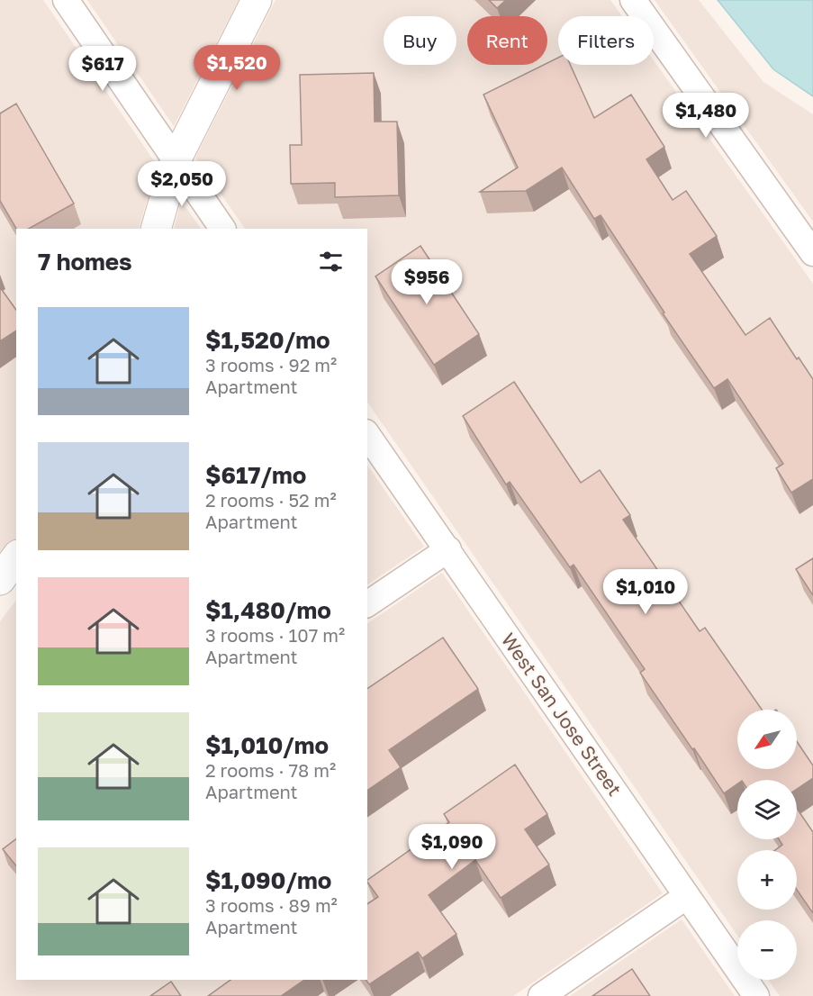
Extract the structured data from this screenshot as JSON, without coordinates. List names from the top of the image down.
{
  "streets": {
    "street": ["West San Jose Street"]
  },
  "north": "bottom left",
  "page": {
    "chip": ["Buy", "Rent", "Filters"],
    "price": [
      "$1,520",
      "$617",
      "$1,480",
      "$2,050",
      "$956",
      "$1,010",
      "$1,090"
    ],
    "heading": "7 homes",
    "list": [
      {
        "name": "$1,520/mo",
        "note": "3 rooms · 92 m² · Apartment"
      },
      {
        "name": "$617/mo",
        "note": "2 rooms · 52 m² · Apartment"
      },
      {
        "name": "$1,480/mo",
        "note": "3 rooms · 107 m² · Apartment"
      },
      {
        "name": "$1,010/mo",
        "note": "2 rooms · 78 m² · Apartment"
      },
      {
        "name": "$1,090/mo",
        "note": "3 rooms · 89 m² · Apartment"
      }
    ],
    "map_buttons": ["+", "−"]
  }
}
